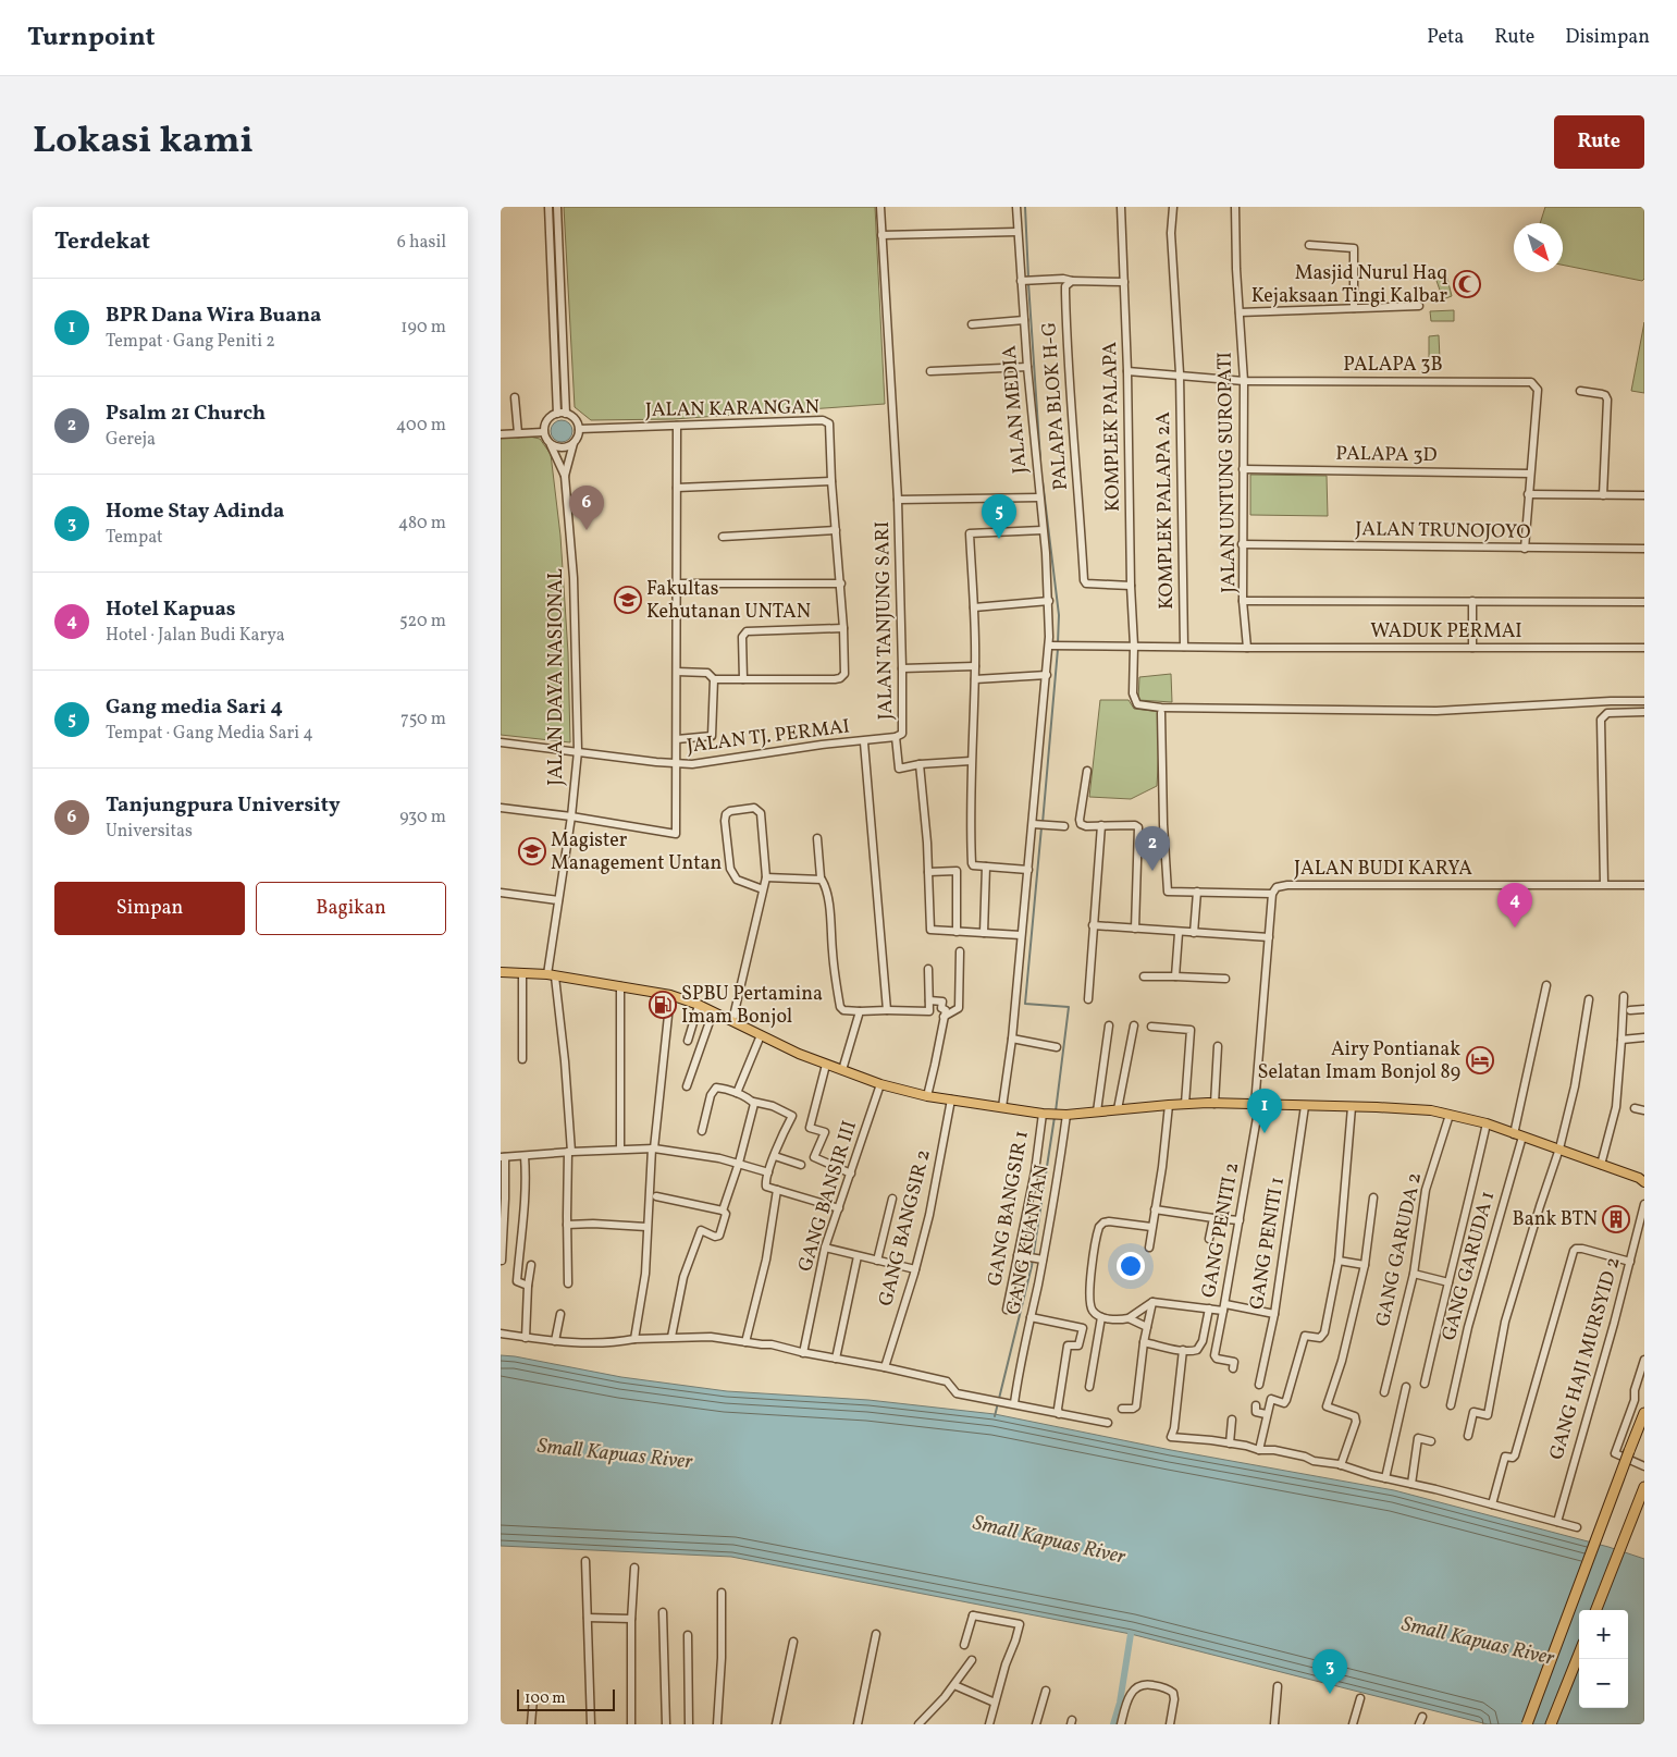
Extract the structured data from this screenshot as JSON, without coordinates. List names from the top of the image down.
{
  "streets": {
    "street": [
      "PALAPA 3B",
      "PALAPA BLOK H-G",
      "JALAN KARANGAN",
      "JALAN MEDIA",
      "KOMPLEK PALAPA",
      "PALAPA 3D",
      "JALAN UNTUNG SUROPATI",
      "KOMPLEK PALAPA 2A",
      "JALAN TRUNOJOYO",
      "JALAN TANJUNG SARI",
      "WADUK PERMAI",
      "JALAN DAYA NASIONAL",
      "JALAN TJ. PERMAI",
      "JALAN BUDI KARYA",
      "GANG BANSIR III",
      "GANG BANGSIR 1",
      "GANG BANGSIR 2",
      "GANG PENITI 2",
      "GANG KUANTAN",
      "GANG PENITI 1",
      "GANG GARUDA 2",
      "GANG GARUDA 1",
      "GANG HAJI MURSYID 2"
    ]
  },
  "crossings": [
    ["PALAPA 3B", "KOMPLEK PALAPA"],
    ["PALAPA 3B", "PALAPA 3D"],
    ["PALAPA 3B", "JALAN UNTUNG SUROPATI"],
    ["PALAPA 3B", "KOMPLEK PALAPA 2A"],
    ["PALAPA BLOK H-G", "KOMPLEK PALAPA"],
    ["JALAN KARANGAN", "JALAN DAYA NASIONAL"],
    ["JALAN MEDIA", "WADUK PERMAI"],
    ["KOMPLEK PALAPA", "WADUK PERMAI"],
    ["PALAPA 3D", "JALAN UNTUNG SUROPATI"],
    ["JALAN UNTUNG SUROPATI", "JALAN TRUNOJOYO"],
    ["KOMPLEK PALAPA 2A", "WADUK PERMAI"],
    ["JALAN TANJUNG SARI", "JALAN TJ. PERMAI"],
    ["JALAN DAYA NASIONAL", "JALAN TJ. PERMAI"],
    ["JALAN BUDI KARYA", "GANG PENITI 2"]
  ],
  "water": ["Small Kapuas River"],
  "places": {
    "mosque": ["Masjid Nurul Haq Kejaksaan Tingi Kalbar"],
    "school or university": ["Fakultas Kehutanan UNTAN", "Magister Management Untan"],
    "fuel station": ["SPBU Pertamina Imam Bonjol"],
    "hotel": ["Airy Pontianak Selatan Imam Bonjol 89"],
    "building": ["Bank BTN"]
  },
  "scale_bar": "100 m",
  "north": "bottom right",
  "page": {
    "header": "Turnpoint",
    "nav": ["Peta", "Rute", "Disimpan"],
    "title": "Lokasi kami",
    "buttons": [
      "Rute",
      ["Simpan", "Bagikan"]
    ],
    "heading": ["Terdekat", "6 hasil"],
    "list": [
      {
        "mark": "1",
        "name": "BPR Dana Wira Buana",
        "note": "Tempat · Gang Peniti 2",
        "value": "190 m"
      },
      {
        "mark": "2",
        "name": "Psalm 21 Church",
        "note": "Gereja",
        "value": "400 m"
      },
      {
        "mark": "3",
        "name": "Home Stay Adinda",
        "note": "Tempat",
        "value": "480 m"
      },
      {
        "mark": "4",
        "name": "Hotel Kapuas",
        "note": "Hotel · Jalan Budi Karya",
        "value": "520 m"
      },
      {
        "mark": "5",
        "name": "Gang media Sari 4",
        "note": "Tempat · Gang Media Sari 4",
        "value": "750 m"
      },
      {
        "mark": "6",
        "name": "Tanjungpura University",
        "note": "Universitas",
        "value": "930 m"
      }
    ],
    "pins": [
      "6",
      "5",
      "2",
      "4",
      "1",
      "3"
    ],
    "map_buttons": ["+", "−"],
    "scale": "100 m"
  }
}
